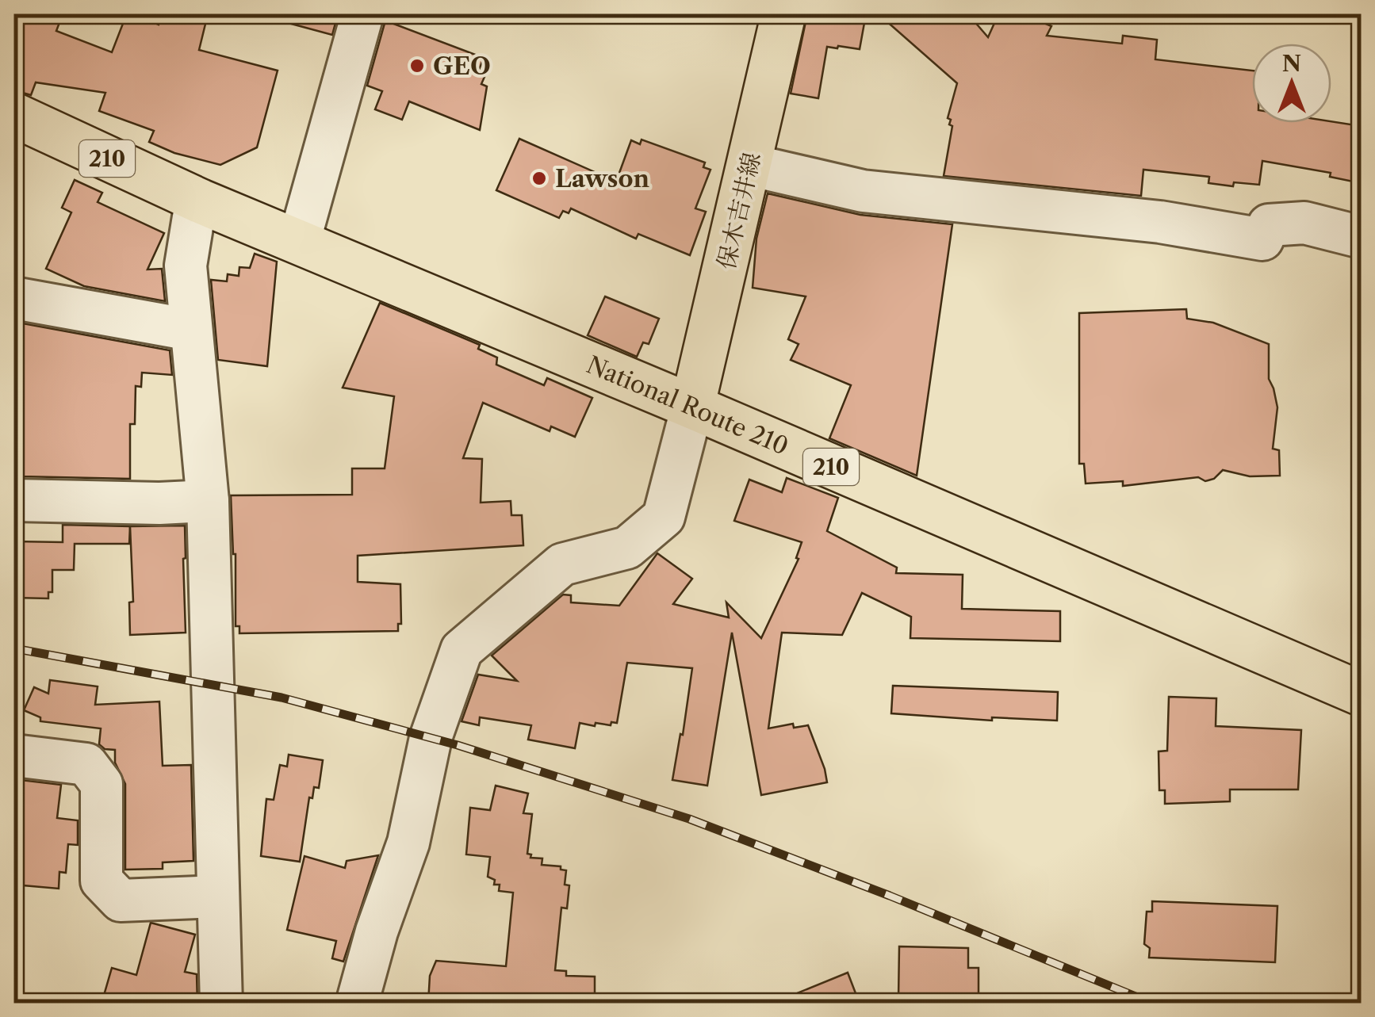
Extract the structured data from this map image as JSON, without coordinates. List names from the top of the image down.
{
  "streets": {
    "main road": ["210", "保木吉井線", "National Route 210"]
  },
  "crossings": [
    ["保木吉井線", "National Route 210"]
  ],
  "places": ["GEO", "Lawson"],
  "north": "top"
}
